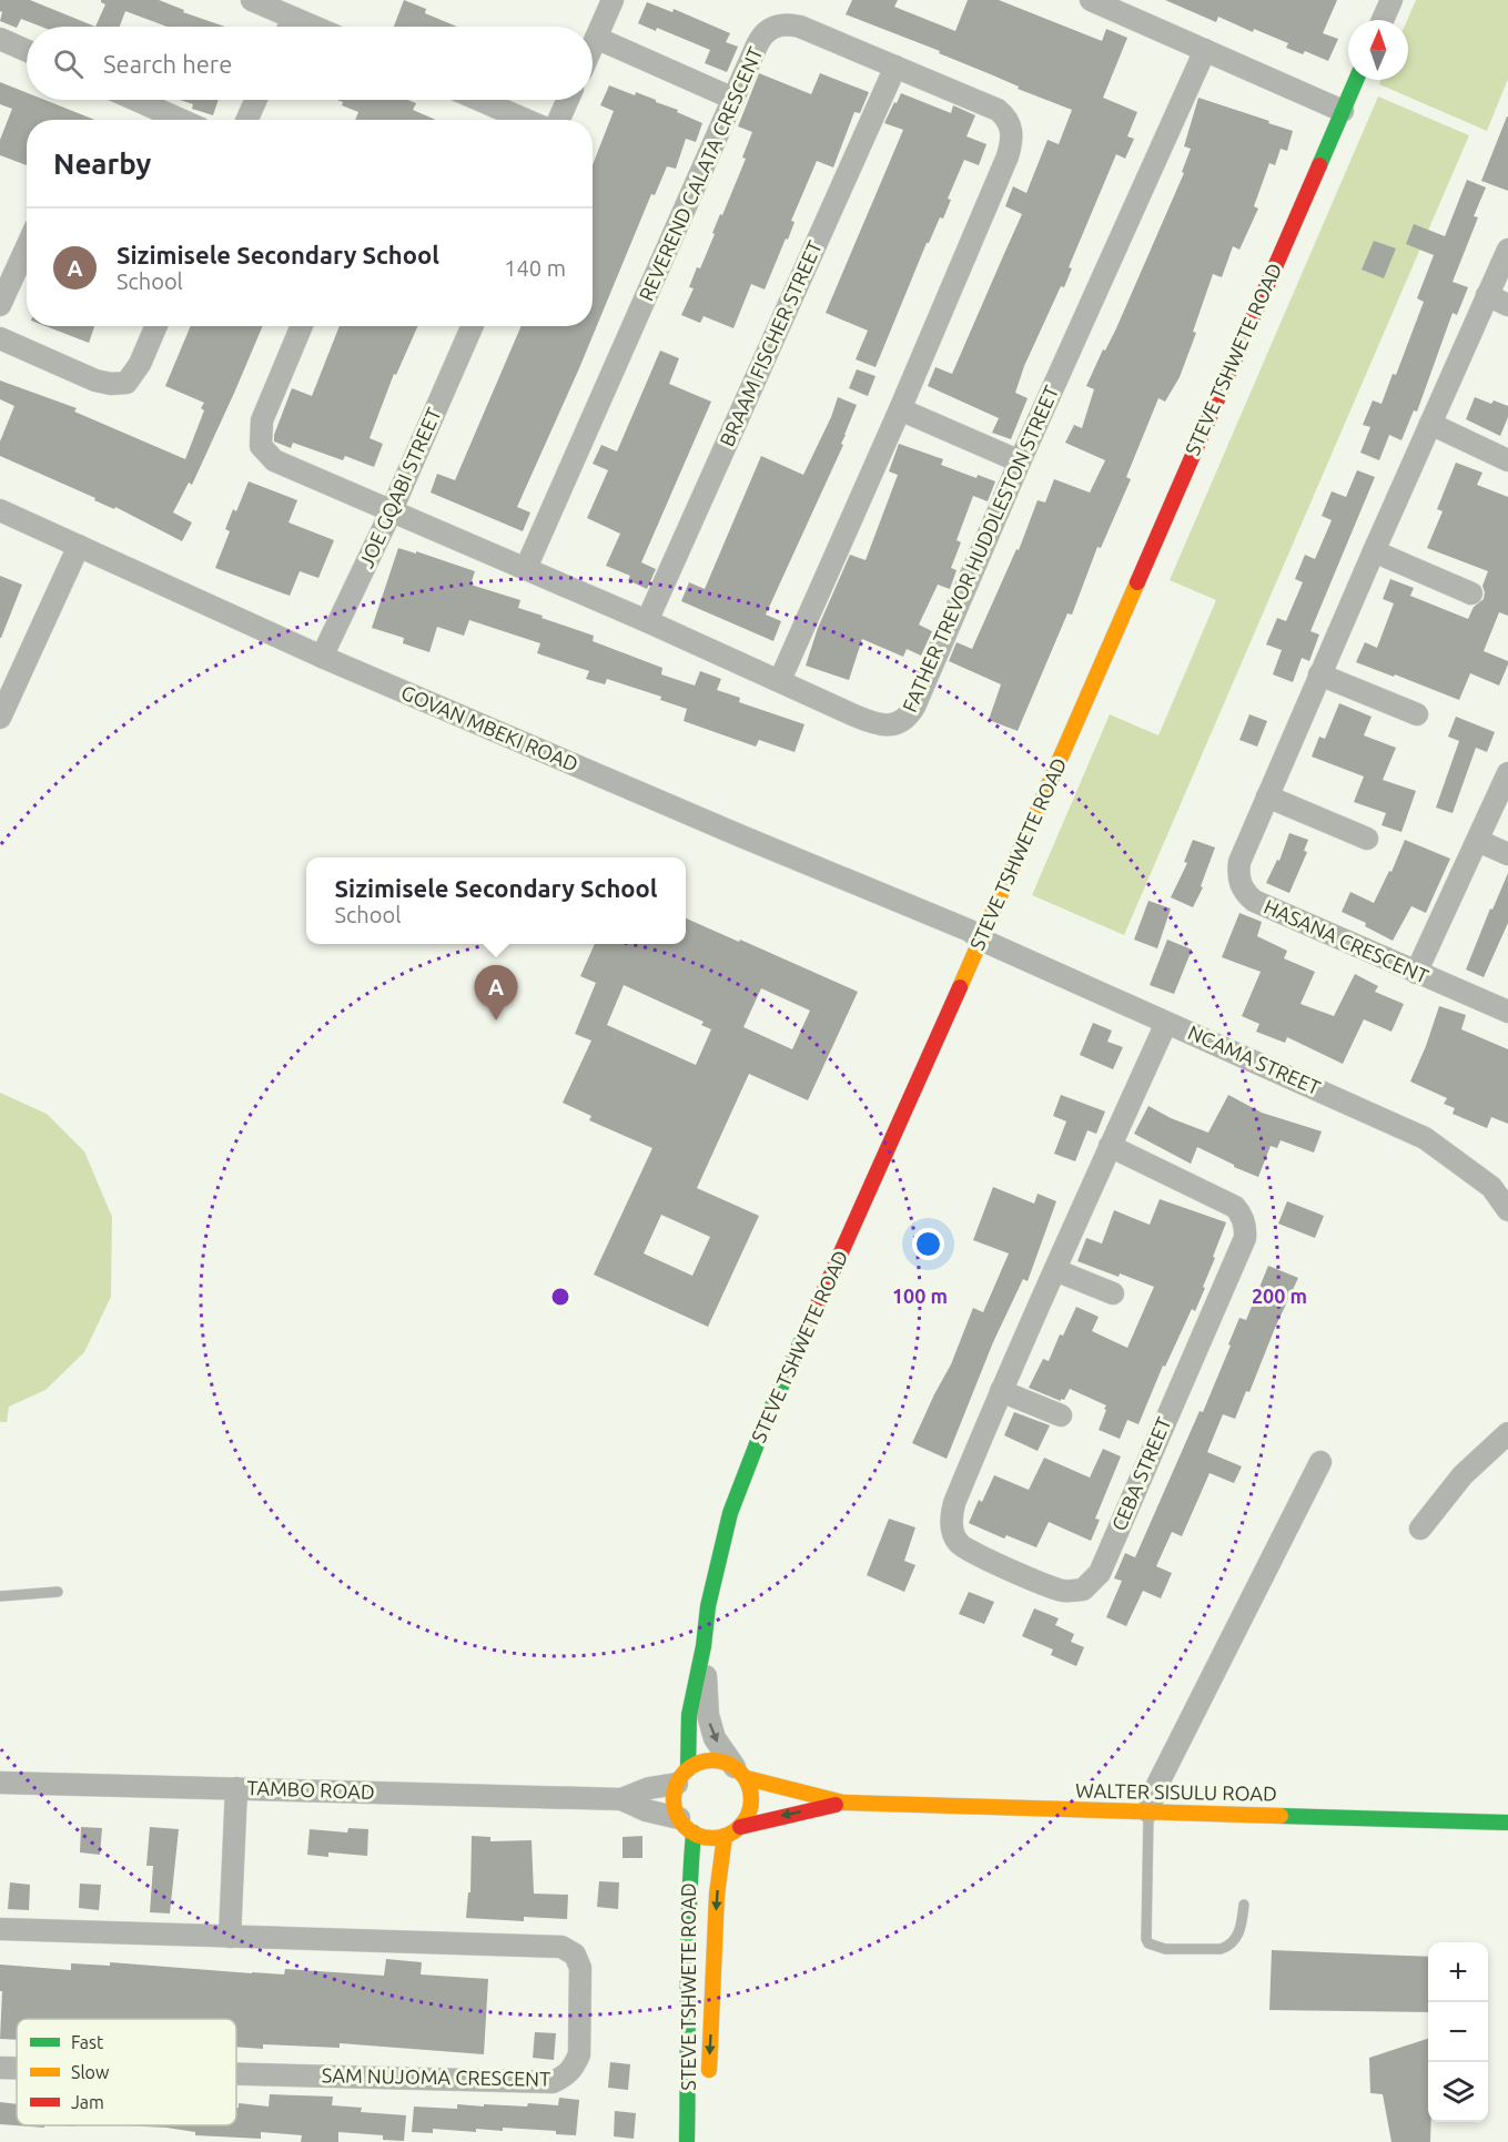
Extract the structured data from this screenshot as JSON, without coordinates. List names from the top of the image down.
{
  "streets": {
    "street": [
      "REVEREND CALATA CRESCENT",
      "BRAAM FISCHER STREET",
      "STEVE TSHWETE ROAD",
      "JOE GQABI STREET",
      "FATHER TREVOR HUDDLESTON STREET",
      "GOVAN MBEKI ROAD",
      "HASANA CRESCENT",
      "NCAMA STREET",
      "CEBA STREET",
      "TAMBO ROAD",
      "WALTER SISULU ROAD",
      "SAM NUJOMA CRESCENT"
    ]
  },
  "crossings": [
    ["REVEREND CALATA CRESCENT", "BRAAM FISCHER STREET"],
    ["REVEREND CALATA CRESCENT", "FATHER TREVOR HUDDLESTON STREET"],
    ["BRAAM FISCHER STREET", "FATHER TREVOR HUDDLESTON STREET"],
    ["STEVE TSHWETE ROAD", "GOVAN MBEKI ROAD"],
    ["STEVE TSHWETE ROAD", "NCAMA STREET"],
    ["STEVE TSHWETE ROAD", "TAMBO ROAD"],
    ["STEVE TSHWETE ROAD", "WALTER SISULU ROAD"],
    ["JOE GQABI STREET", "FATHER TREVOR HUDDLESTON STREET"],
    ["JOE GQABI STREET", "GOVAN MBEKI ROAD"],
    ["GOVAN MBEKI ROAD", "NCAMA STREET"],
    ["NCAMA STREET", "CEBA STREET"],
    ["TAMBO ROAD", "WALTER SISULU ROAD"]
  ],
  "legend": ["Fast", "Slow", "Jam"],
  "north": "top",
  "page": {
    "search": "Search here",
    "heading": "Nearby",
    "list": [
      {
        "mark": "A",
        "name": "Sizimisele Secondary School",
        "note": "School",
        "value": "140 m"
      }
    ],
    "popup": ["Sizimisele Secondary School", "School"],
    "pins": "A",
    "map_buttons": ["+", "−"]
  },
  "rings": ["100 m", "200 m"]
}
